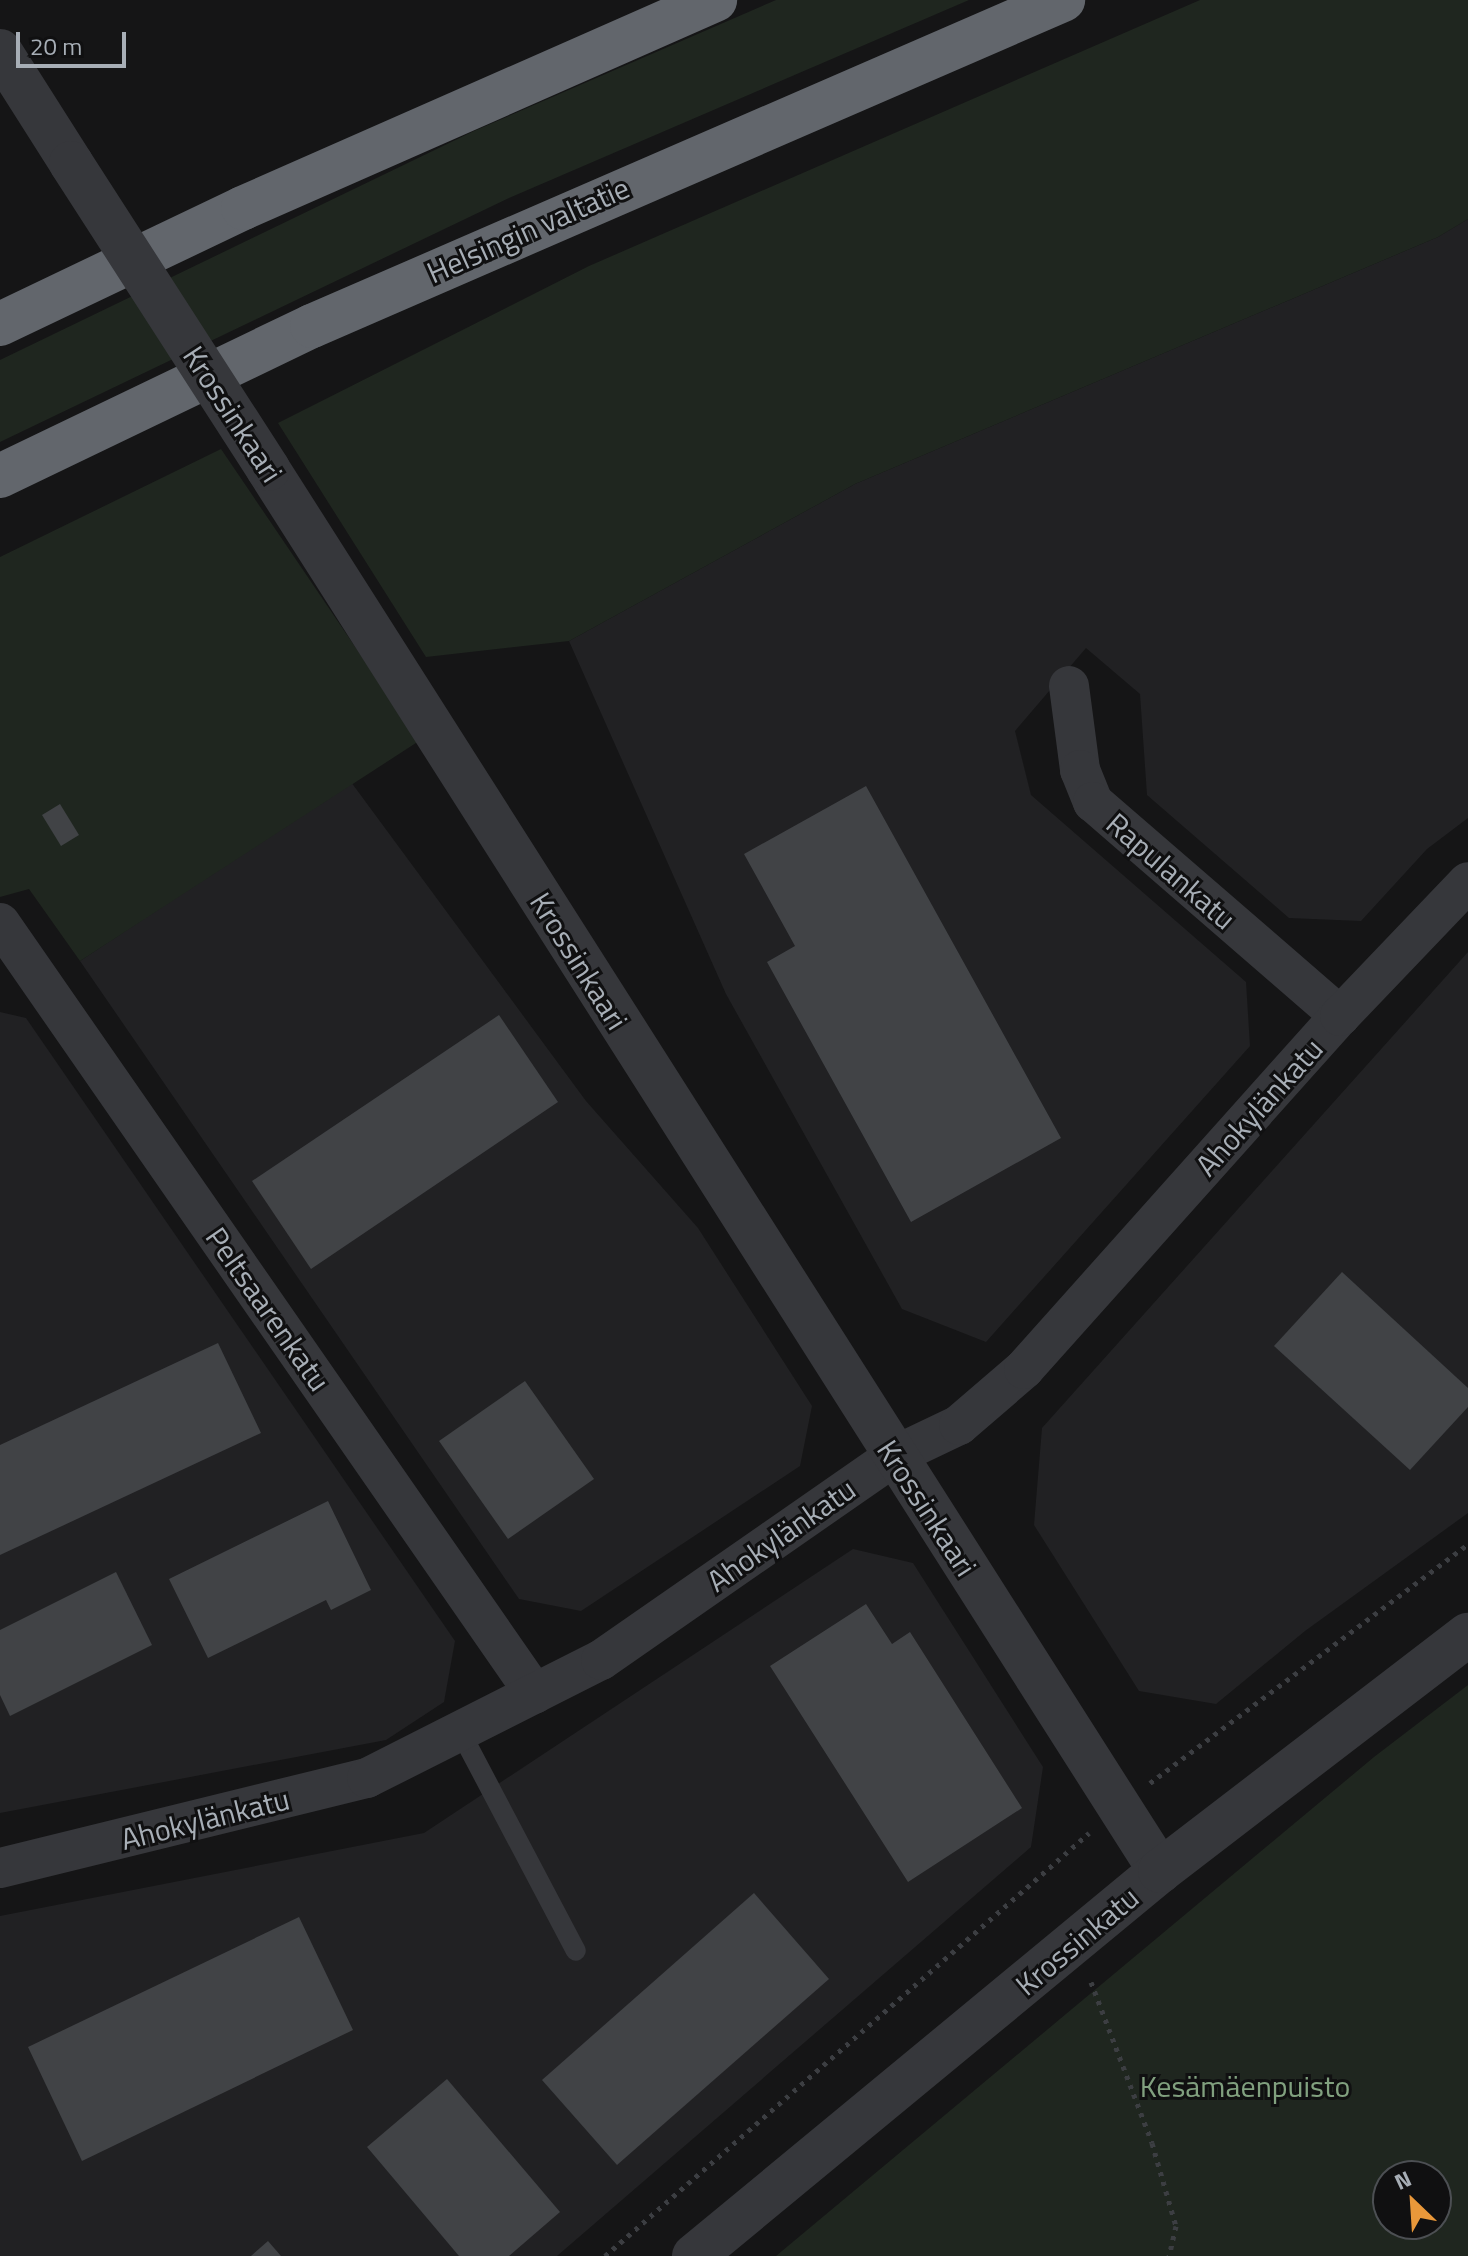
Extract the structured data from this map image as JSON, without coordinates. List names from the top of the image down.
{
  "streets": {
    "highway": ["Helsingin valtatie"],
    "street": [
      "Krossinkaari",
      "Rapulankatu",
      "Ahokylänkatu",
      "Peltsaarenkatu",
      "Krossinkatu"
    ]
  },
  "crossings": [
    ["Krossinkaari", "Ahokylänkatu"],
    ["Krossinkaari", "Krossinkatu"],
    ["Rapulankatu", "Ahokylänkatu"],
    ["Ahokylänkatu", "Peltsaarenkatu"]
  ],
  "parks": ["Kesämäenpuisto"],
  "scale_bar": "20 m",
  "north": "top left"
}
